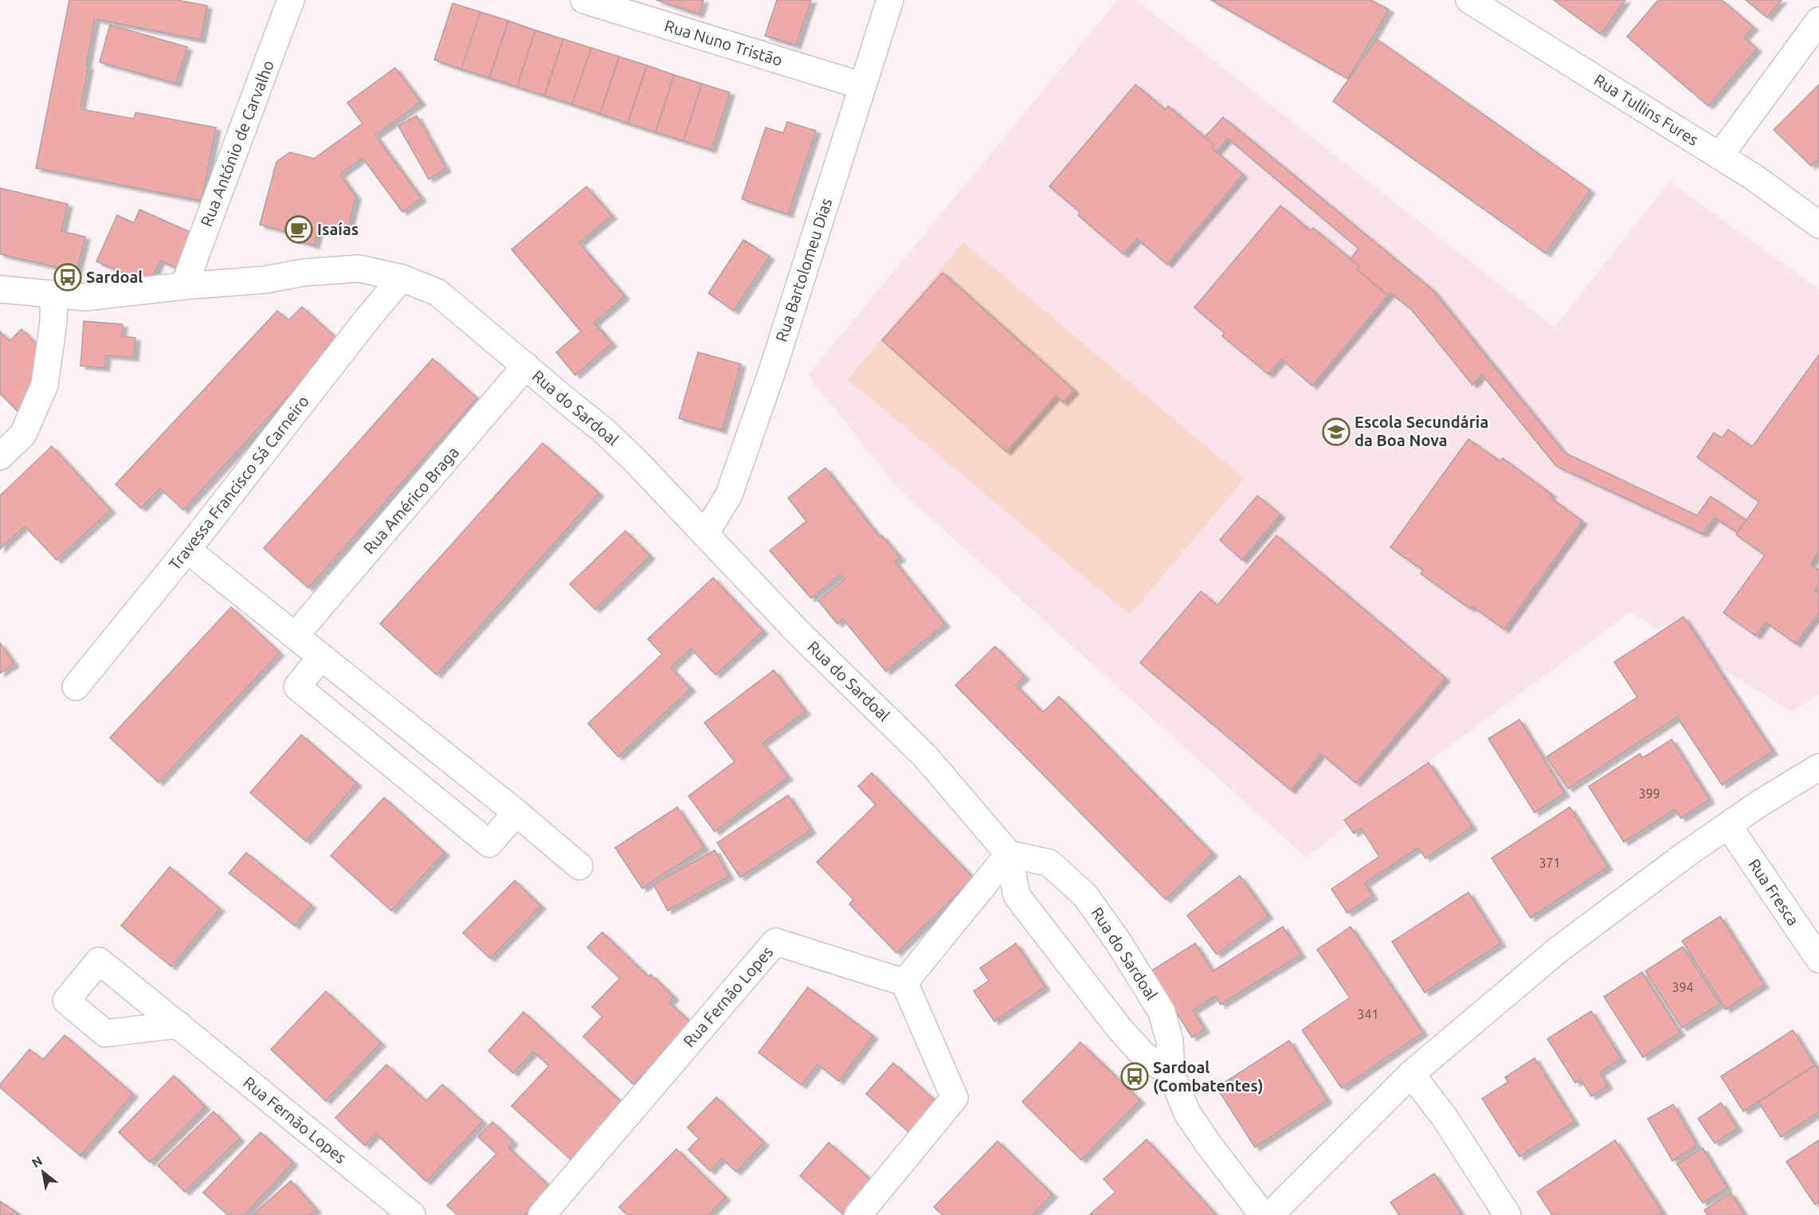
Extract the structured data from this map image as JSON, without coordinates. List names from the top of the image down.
{
  "streets": {
    "street": [
      "Rua Nuno Tristão",
      "Rua Tullins Fures",
      "Rua António de Carvalho",
      "Rua Bartolomeu Dias",
      "Rua do Sardoal",
      "Travessa Francisco Sá Carneiro",
      "Rua Américo Braga",
      "Rua Fresca",
      "Rua Fernão Lopes"
    ]
  },
  "crossings": [
    ["Rua Nuno Tristão", "Rua Bartolomeu Dias"],
    ["Rua António de Carvalho", "Rua do Sardoal"],
    ["Rua Bartolomeu Dias", "Rua do Sardoal"],
    ["Rua do Sardoal", "Travessa Francisco Sá Carneiro"],
    ["Rua do Sardoal", "Rua Américo Braga"]
  ],
  "places": {
    "cafe": ["Isaías"],
    "bus stop": ["Sardoal", "Sardoal (Combatentes)"],
    "school or university": ["Escola Secundária da Boa Nova"]
  },
  "house_numbers": [
    "399",
    "371",
    "394",
    "341"
  ],
  "north": "top left"
}
